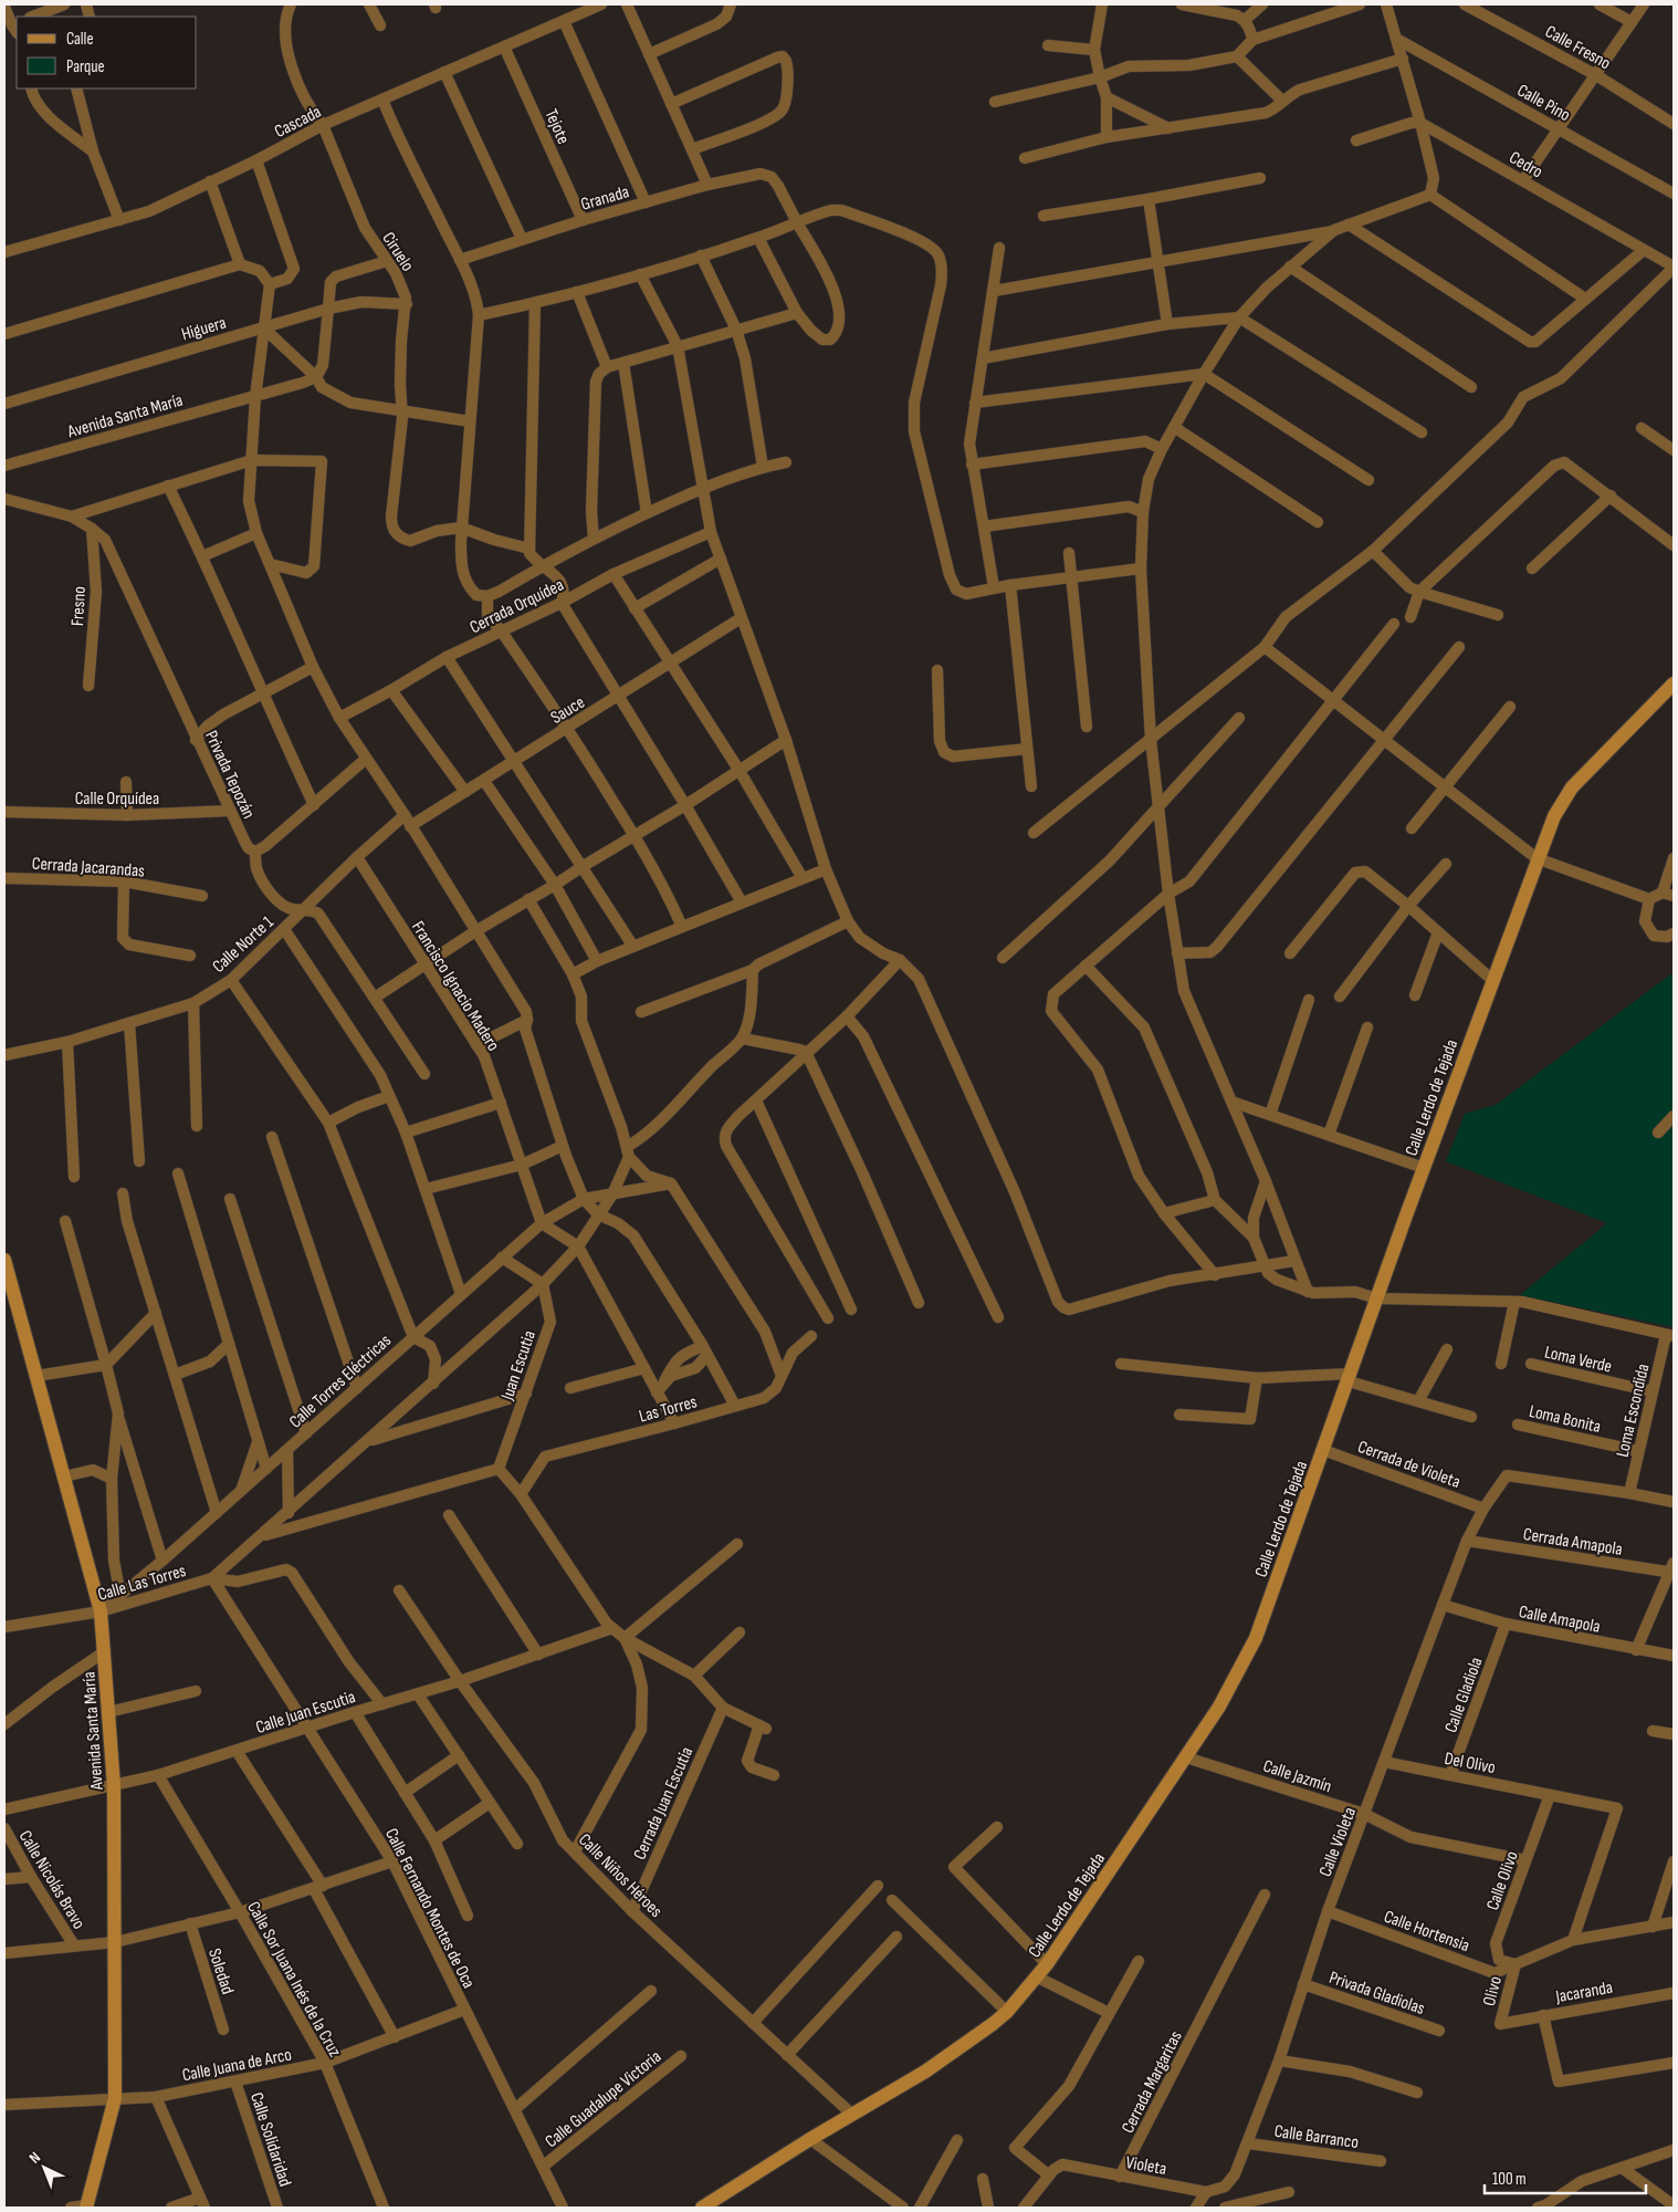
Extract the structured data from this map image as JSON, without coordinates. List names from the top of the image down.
{
  "streets": {
    "main road": ["Avenida Santa María", "Calle Lerdo de Tejada"],
    "street": [
      "Calle Fresno",
      "Calle Pino",
      "Cascada",
      "Tejote",
      "Cedro",
      "Granada",
      "Ciruelo",
      "Higuera",
      "Cerrada Orquídea",
      "Fresno",
      "Sauce",
      "Privada Tepozán",
      "Calle Orquídea",
      "Cerrada Jacarandas",
      "Calle Norte 1",
      "Francisco Ignacio Madero",
      "Loma Verde",
      "Juan Escutia",
      "Calle Torres Eléctricas",
      "Las Torres",
      "Loma Escondida",
      "Loma Bonita",
      "Cerrada de Violeta",
      "Cerrada Amapola",
      "Calle Las Torres",
      "Calle Amapola",
      "Calle Gladiola",
      "Calle Juan Escutia",
      "Del Olivo",
      "Calle Jazmín",
      "Cerrada Juan Escutia",
      "Calle Violeta",
      "Calle Niños Héroes",
      "Calle Nicolás Bravo",
      "Calle Olivo",
      "Calle Fernando Montes de Oca",
      "Calle Hortensia",
      "Soledad",
      "Calle Sor Juana Inés de la Cruz",
      "Olivo",
      "Jacaranda",
      "Privada Gladiolas",
      "Calle Juana de Arco",
      "Cerrada Margaritas",
      "Calle Guadalupe Victoria",
      "Calle Barranco",
      "Calle Solidaridad",
      "Violeta"
    ]
  },
  "crossings": [
    ["Cascada", "Tejote"],
    ["Cascada", "Ciruelo"],
    ["Tejote", "Granada"],
    ["Ciruelo", "Higuera"],
    ["Avenida Santa María", "Calle Torres Eléctricas"],
    ["Avenida Santa María", "Calle Las Torres"],
    ["Avenida Santa María", "Calle Juan Escutia"],
    ["Avenida Santa María", "Calle Juana de Arco"],
    ["Fresno", "Privada Tepozán"],
    ["Privada Tepozán", "Calle Orquídea"],
    ["Privada Tepozán", "Calle Norte 1"],
    ["Calle Norte 1", "Francisco Ignacio Madero"],
    ["Francisco Ignacio Madero", "Calle Torres Eléctricas"],
    ["Calle Lerdo de Tejada", "Cerrada de Violeta"],
    ["Calle Lerdo de Tejada", "Calle Jazmín"],
    ["Calle Lerdo de Tejada", "Calle Niños Héroes"],
    ["Loma Verde", "Loma Escondida"],
    ["Calle Torres Eléctricas", "Calle Las Torres"],
    ["Loma Escondida", "Loma Bonita"],
    ["Loma Escondida", "Calle Violeta"],
    ["Cerrada de Violeta", "Calle Violeta"],
    ["Cerrada Amapola", "Calle Violeta"],
    ["Calle Las Torres", "Calle Juan Escutia"],
    ["Calle Las Torres", "Calle Fernando Montes de Oca"],
    ["Calle Amapola", "Calle Gladiola"],
    ["Calle Amapola", "Calle Violeta"],
    ["Calle Gladiola", "Del Olivo"],
    ["Calle Juan Escutia", "Calle Niños Héroes"],
    ["Calle Juan Escutia", "Calle Fernando Montes de Oca"],
    ["Calle Juan Escutia", "Calle Sor Juana Inés de la Cruz"],
    ["Del Olivo", "Calle Violeta"],
    ["Del Olivo", "Calle Olivo"],
    ["Del Olivo", "Calle Hortensia"],
    ["Calle Jazmín", "Calle Violeta"],
    ["Calle Jazmín", "Calle Olivo"],
    ["Cerrada Juan Escutia", "Calle Niños Héroes"],
    ["Calle Violeta", "Calle Hortensia"],
    ["Calle Violeta", "Privada Gladiolas"],
    ["Calle Violeta", "Calle Barranco"],
    ["Calle Violeta", "Violeta"],
    ["Calle Olivo", "Calle Hortensia"],
    ["Calle Olivo", "Olivo"],
    ["Calle Fernando Montes de Oca", "Calle Juana de Arco"],
    ["Calle Fernando Montes de Oca", "Calle Guadalupe Victoria"],
    ["Calle Hortensia", "Olivo"],
    ["Calle Sor Juana Inés de la Cruz", "Calle Juana de Arco"],
    ["Olivo", "Jacaranda"],
    ["Calle Juana de Arco", "Calle Solidaridad"],
    ["Cerrada Margaritas", "Violeta"]
  ],
  "legend": ["Calle", "Parque"],
  "scale_bar": "100 m",
  "north": "top left"
}
